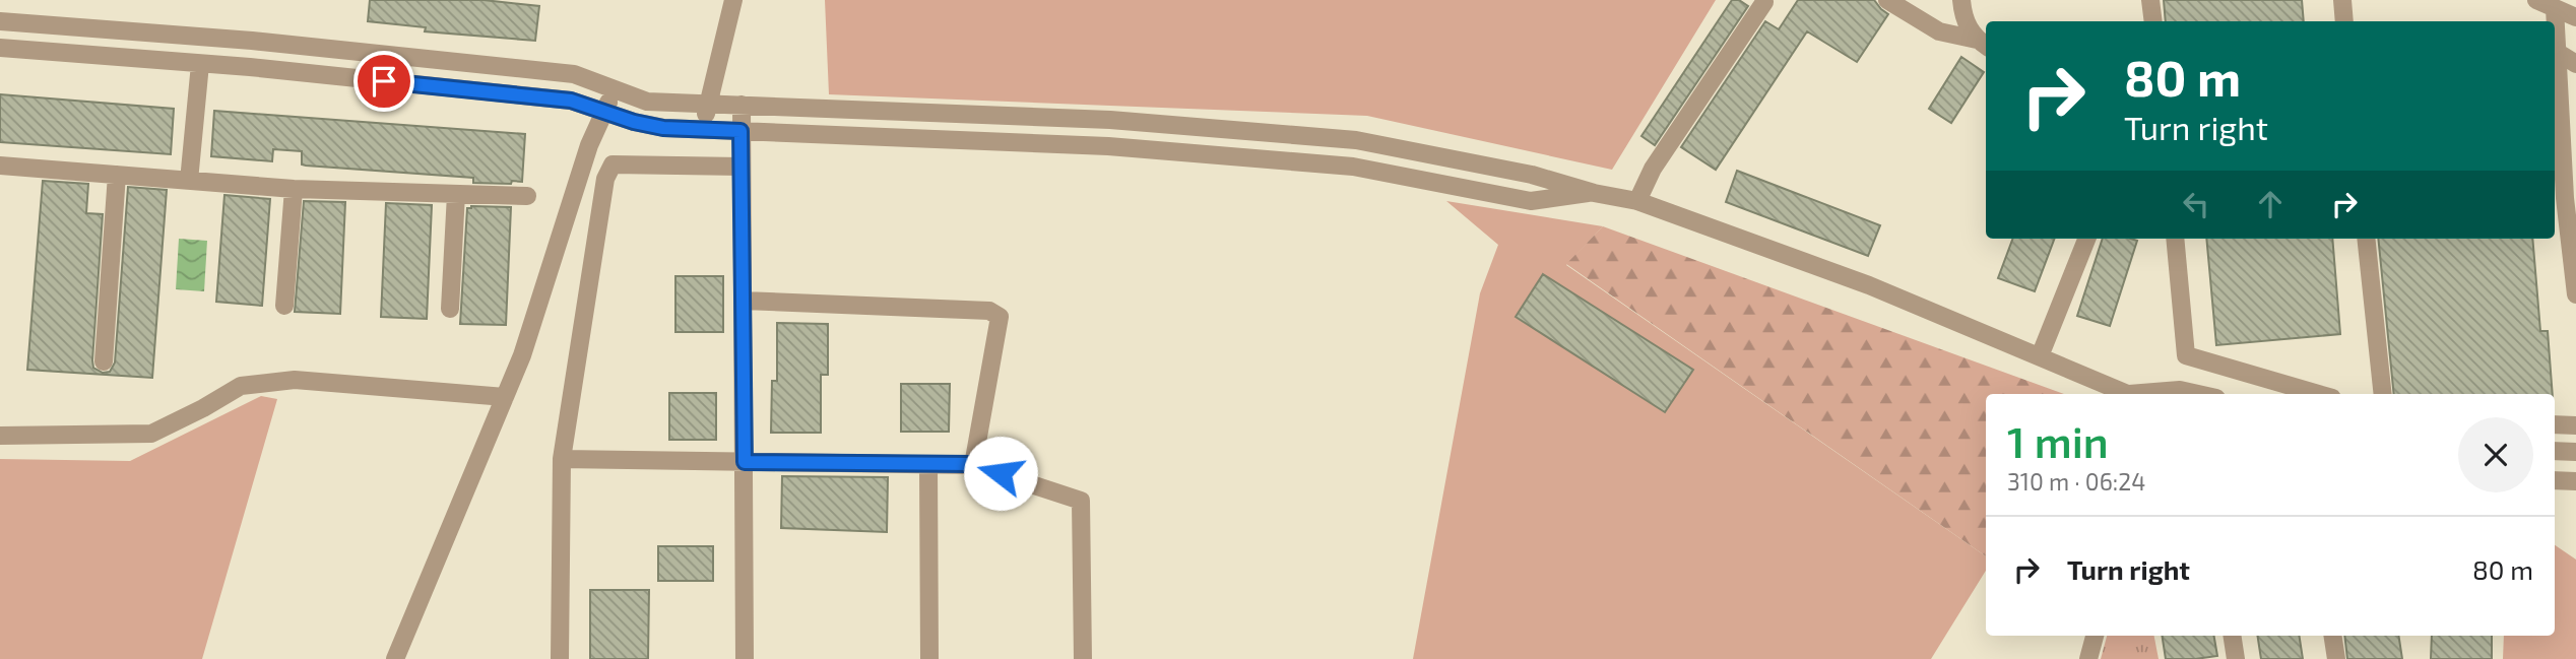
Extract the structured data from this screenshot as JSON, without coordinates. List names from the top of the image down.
{
  "page": {
    "turn": ["80 m", "Turn right"],
    "heading": ["1 min", "310 m · 06:24"],
    "list": [
      {
        "name": "Turn right",
        "value": "80 m"
      }
    ]
  }
}
